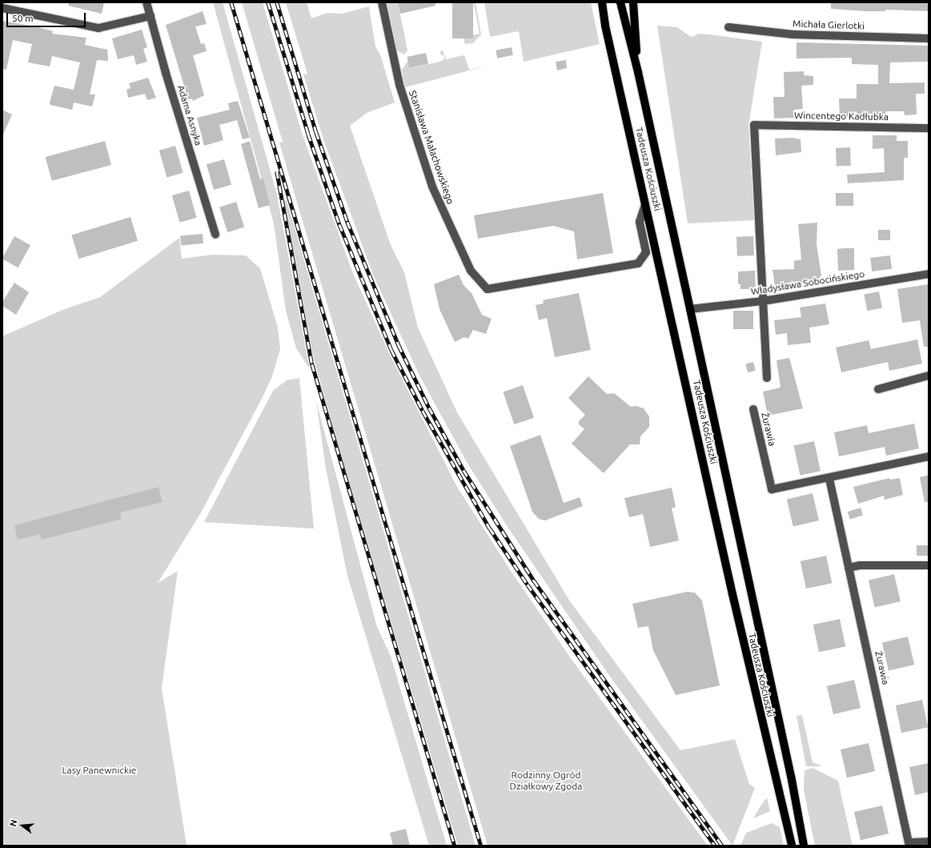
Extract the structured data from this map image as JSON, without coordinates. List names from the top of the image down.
{
  "streets": {
    "main road": ["Tadeusza Kościuszki"],
    "street": [
      "Michała Gierlotki",
      "Adama Asnyka",
      "Wincentego Kadłubka",
      "Stanisława Małachowskiego",
      "Władysława Sobocińskiego",
      "Żurawia"
    ]
  },
  "crossings": [
    ["Wincentego Kadłubka", "Władysława Sobocińskiego"],
    ["Stanisława Małachowskiego", "Tadeusza Kościuszki"],
    ["Tadeusza Kościuszki", "Władysława Sobocińskiego"]
  ],
  "parks": ["Lasy Panewnickie", "Rodzinny Ogród Działkowy Zgoda"],
  "scale_bar": "50 m",
  "north": "left"
}
